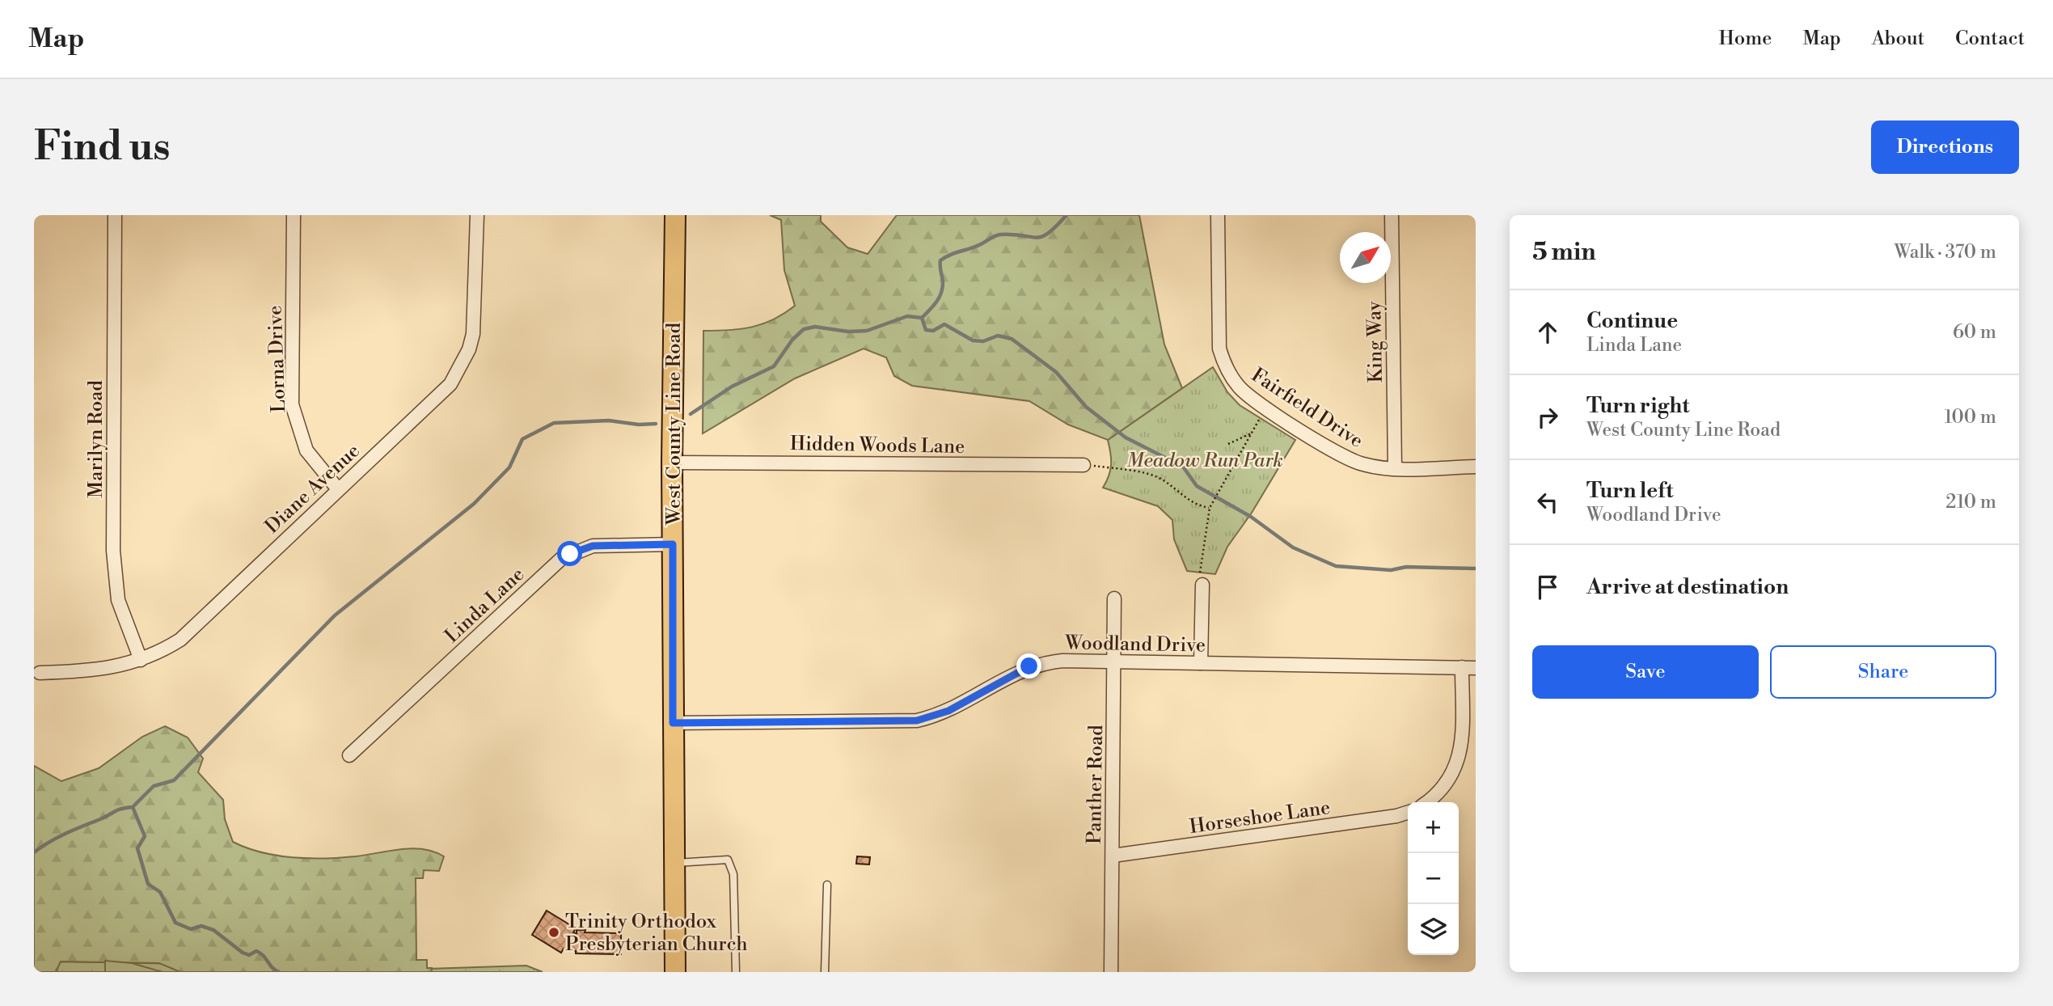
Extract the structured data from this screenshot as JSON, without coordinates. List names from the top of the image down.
{
  "streets": {
    "main road": ["West County Line Road"],
    "street": [
      "King Way",
      "Lorna Drive",
      "Fairfield Drive",
      "Marilyn Road",
      "Hidden Woods Lane",
      "Diane Avenue",
      "Linda Lane",
      "Woodland Drive",
      "Panther Road",
      "Horseshoe Lane"
    ]
  },
  "crossings": [
    ["King Way", "Fairfield Drive"],
    ["Lorna Drive", "Diane Avenue"],
    ["West County Line Road", "Hidden Woods Lane"],
    ["West County Line Road", "Linda Lane"],
    ["West County Line Road", "Woodland Drive"],
    ["Marilyn Road", "Diane Avenue"],
    ["Woodland Drive", "Panther Road"],
    ["Panther Road", "Horseshoe Lane"]
  ],
  "parks": ["Meadow Run Park"],
  "places": ["Trinity Orthodox Presbyterian Church"],
  "north": "top right",
  "page": {
    "header": "Map",
    "nav": [
      "Home",
      "Map",
      "About",
      "Contact"
    ],
    "buttons": [
      "Directions",
      ["Save", "Share"]
    ],
    "title": "Find us",
    "heading": ["5 min", "Walk · 370 m"],
    "list": [
      ["Continue", "Linda Lane", "60 m"],
      ["Turn right", "West County Line Road", "100 m"],
      ["Turn left", "Woodland Drive", "210 m"],
      "Arrive at destination"
    ],
    "map_buttons": ["+", "−"]
  }
}
